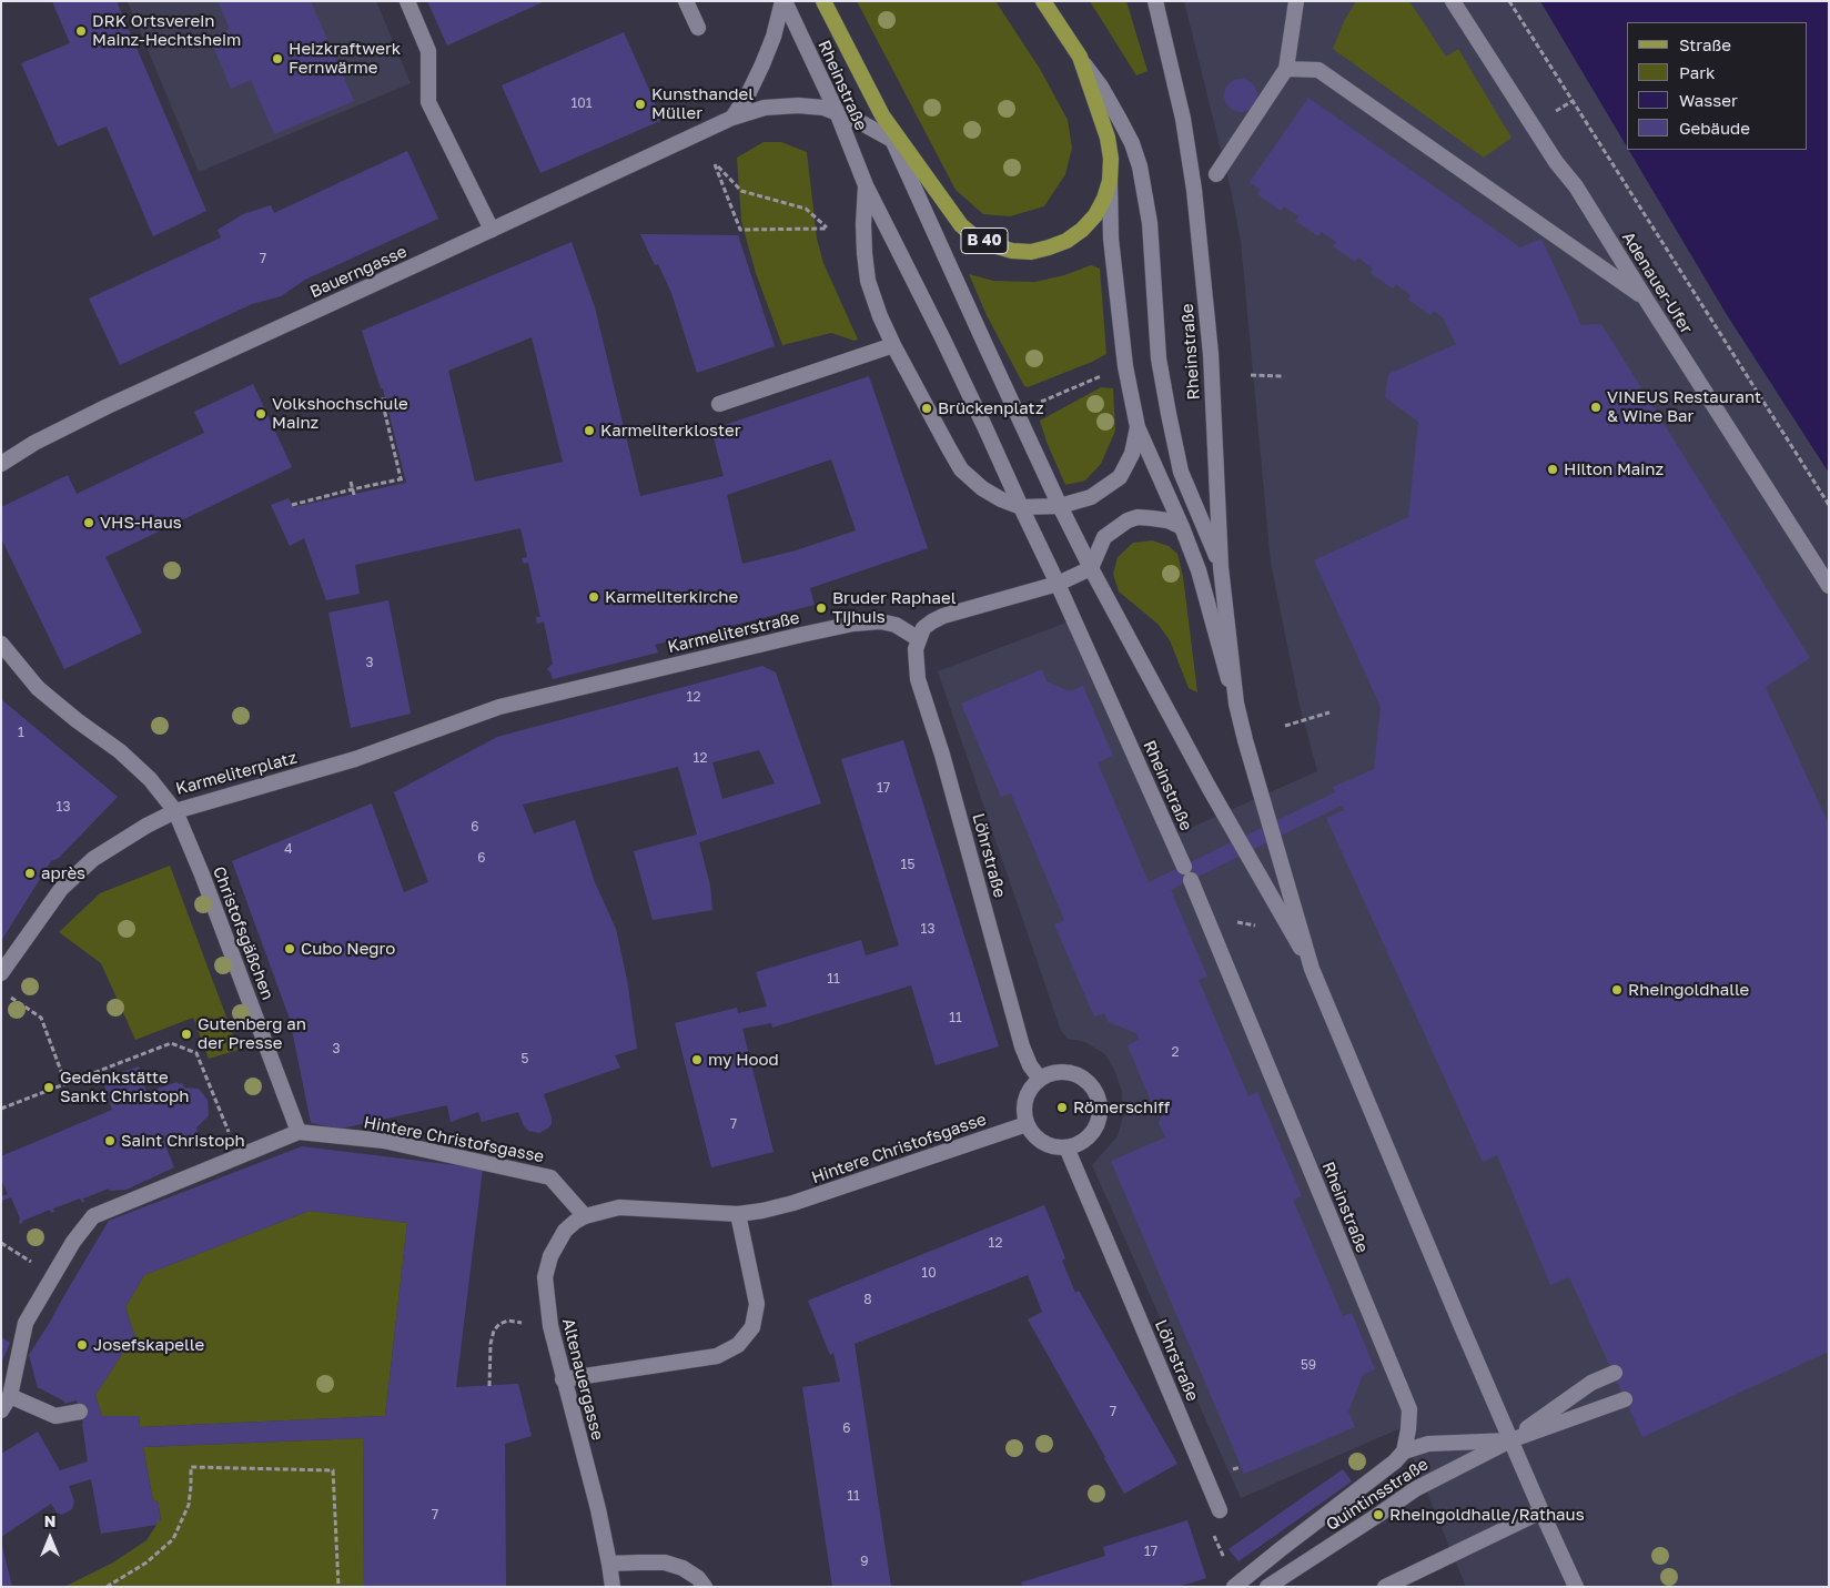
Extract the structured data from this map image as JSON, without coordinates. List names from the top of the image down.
{
  "streets": {
    "main road": ["Rheinstraße", "B 40"],
    "street": [
      "Bauerngasse",
      "Adenauer-Ufer",
      "Karmeliterstraße",
      "Karmeliterplatz",
      "Löhrstraße",
      "Christofsgäßchen",
      "Hintere Christofsgasse",
      "Altenauergasse",
      "Quintinsstraße"
    ]
  },
  "crossings": [
    ["Rheinstraße", "Bauerngasse"],
    ["Rheinstraße", "Quintinsstraße"],
    ["Karmeliterstraße", "Karmeliterplatz"],
    ["Karmeliterstraße", "Löhrstraße"],
    ["Karmeliterplatz", "Christofsgäßchen"],
    ["Löhrstraße", "Hintere Christofsgasse"],
    ["Christofsgäßchen", "Hintere Christofsgasse"],
    ["Hintere Christofsgasse", "Altenauergasse"]
  ],
  "places": [
    "DRK Ortsverein Mainz-Hechtsheim",
    "Heizkraftwerk Fernwärme",
    "Kunsthandel Müller",
    "VINEUS Restaurant & Wine Bar",
    "Brückenplatz",
    "Volkshochschule Mainz",
    "Karmeliterkloster",
    "Hilton Mainz",
    "VHS-Haus",
    "Karmeliterkirche",
    "Bruder Raphael Tijhuis",
    "après",
    "Cubo Negro",
    "Rheingoldhalle",
    "Gutenberg an der Presse",
    "my Hood",
    "Gedenkstätte Sankt Christoph",
    "Römerschiff",
    "Saint Christoph",
    "Josefskapelle",
    "Rheingoldhalle/Rathaus"
  ],
  "house_numbers": [
    "101",
    "7",
    "3",
    "12",
    "1",
    "12",
    "17",
    "13",
    "6",
    "4",
    "6",
    "15",
    "13",
    "11",
    "11",
    "3",
    "2",
    "5",
    "7",
    "12",
    "10",
    "8",
    "59",
    "7",
    "6",
    "11",
    "7",
    "17",
    "9"
  ],
  "legend": [
    "Straße",
    "Park",
    "Wasser",
    "Gebäude"
  ],
  "north": "top"
}
